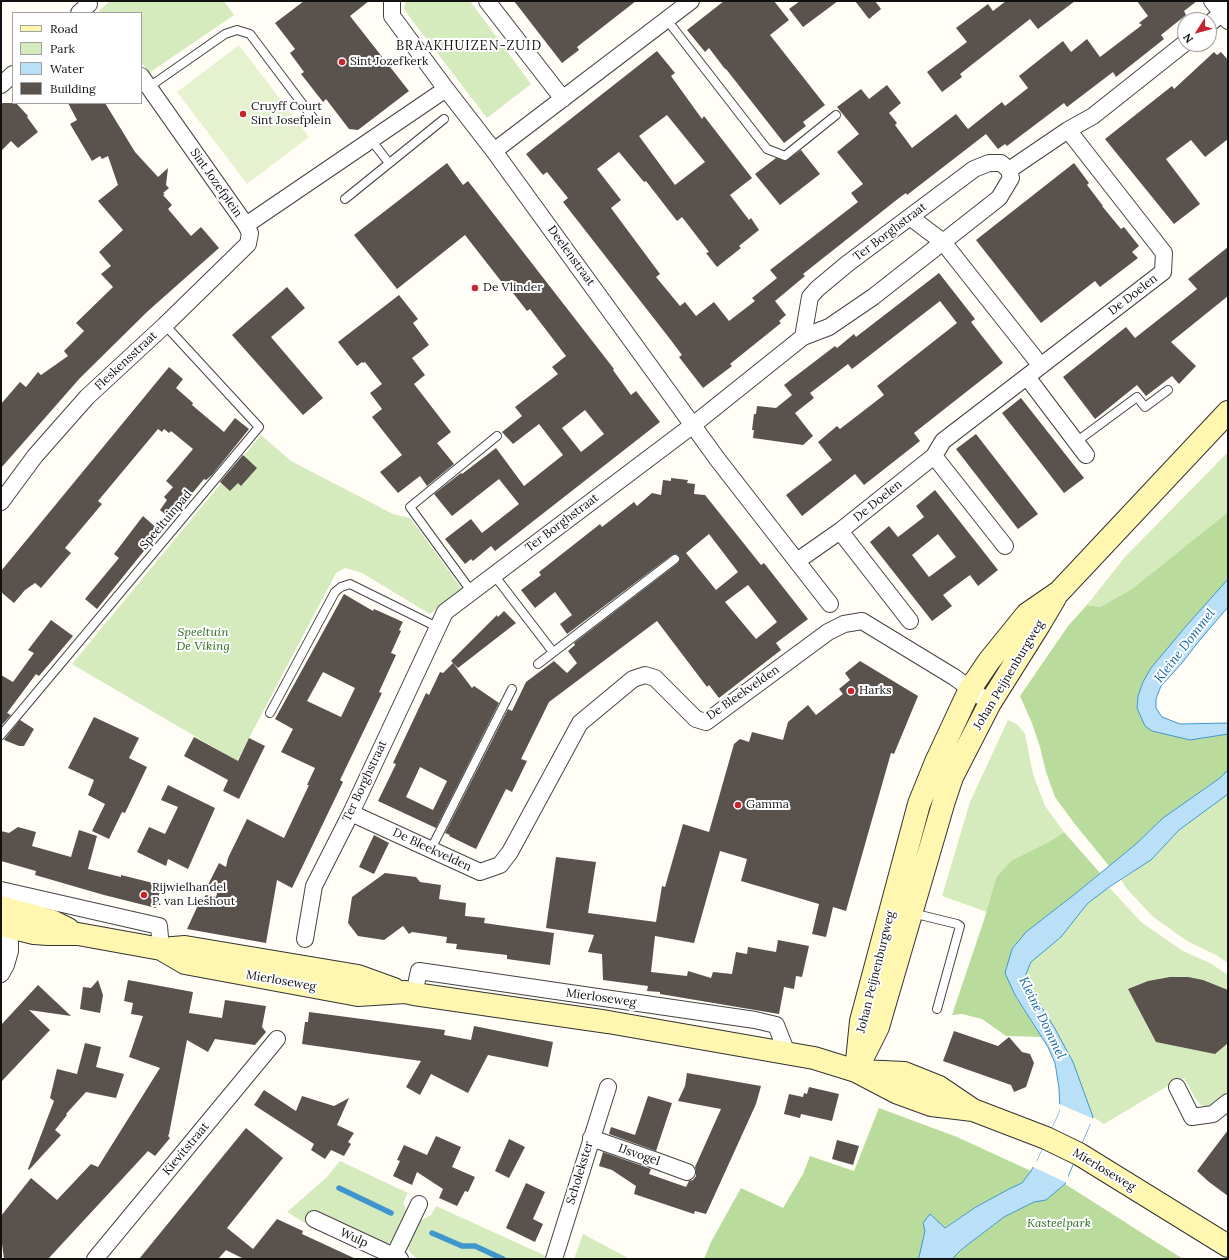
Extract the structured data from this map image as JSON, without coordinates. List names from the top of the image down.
{
  "streets": {
    "main road": ["Johan Peijnenburgweg", "Mierloseweg"],
    "street": [
      "Sint Jozefplein",
      "Ter Borghstraat",
      "Deelenstraat",
      "De Doelen",
      "Fleskensstraat",
      "De Bleekvelden",
      "Kievitstraat",
      "IJsvogel",
      "Scholekster",
      "Wulp"
    ],
    "lane": ["Speeltuinpad"]
  },
  "crossings": [
    ["Sint Jozefplein", "Deelenstraat"],
    ["Sint Jozefplein", "Fleskensstraat"],
    ["Ter Borghstraat", "Deelenstraat"],
    ["Ter Borghstraat", "De Bleekvelden"],
    ["Fleskensstraat", "Speeltuinpad"],
    ["Johan Peijnenburgweg", "De Bleekvelden"],
    ["Johan Peijnenburgweg", "Mierloseweg"],
    ["IJsvogel", "Scholekster"]
  ],
  "districts": ["BRAAKHUIZEN-ZUID"],
  "water": ["Kleine Dommel"],
  "parks": ["Speeltuin De Viking", "Kasteelpark"],
  "places": [
    "Sint Jozefkerk",
    "Cruyff Court Sint Josefplein",
    "De Vlinder",
    "Harks",
    "Gamma",
    "Rijwielhandel P. van Lieshout"
  ],
  "legend": [
    "Road",
    "Park",
    "Water",
    "Building"
  ],
  "north": "bottom left"
}
